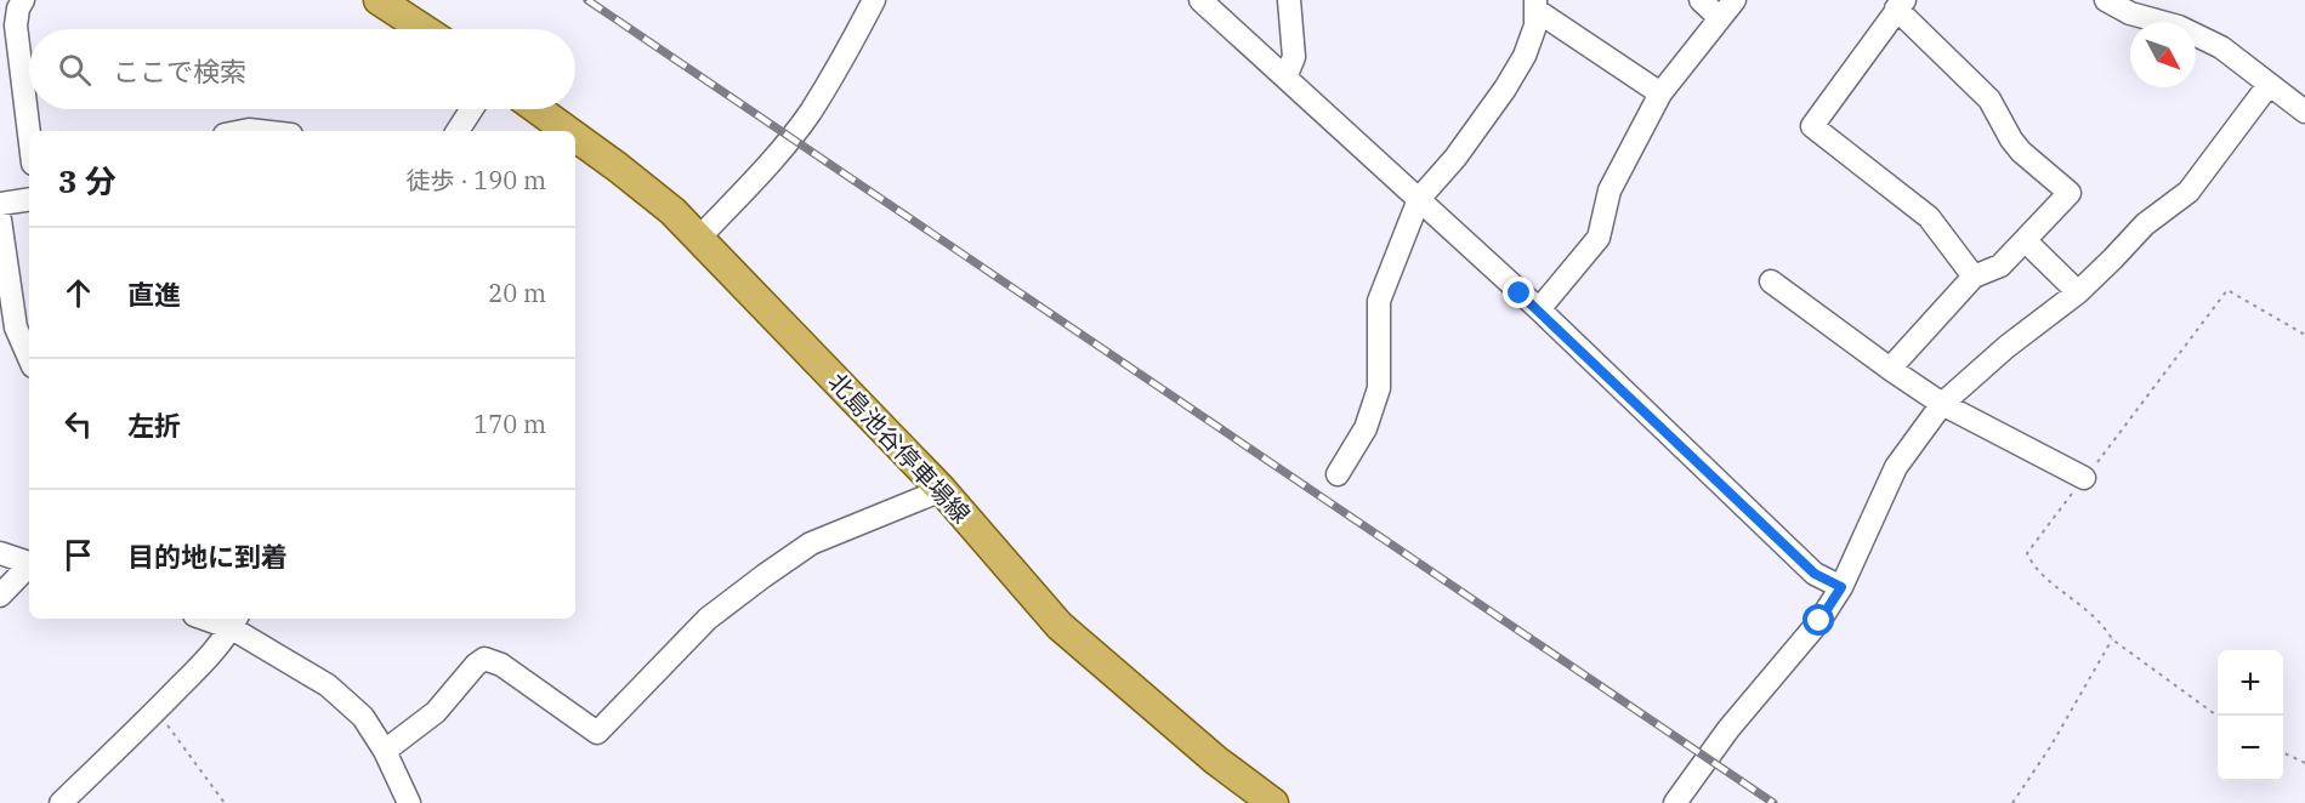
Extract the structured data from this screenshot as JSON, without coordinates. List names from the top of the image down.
{
  "streets": {
    "main road": ["北島池谷停車場線"]
  },
  "north": "bottom right",
  "page": {
    "search": "ここで検索",
    "heading": ["3 分", "徒歩 · 190 m"],
    "list": [
      ["直進", "20 m"],
      ["左折", "170 m"],
      "目的地に到着"
    ],
    "map_buttons": ["+", "−"]
  }
}
